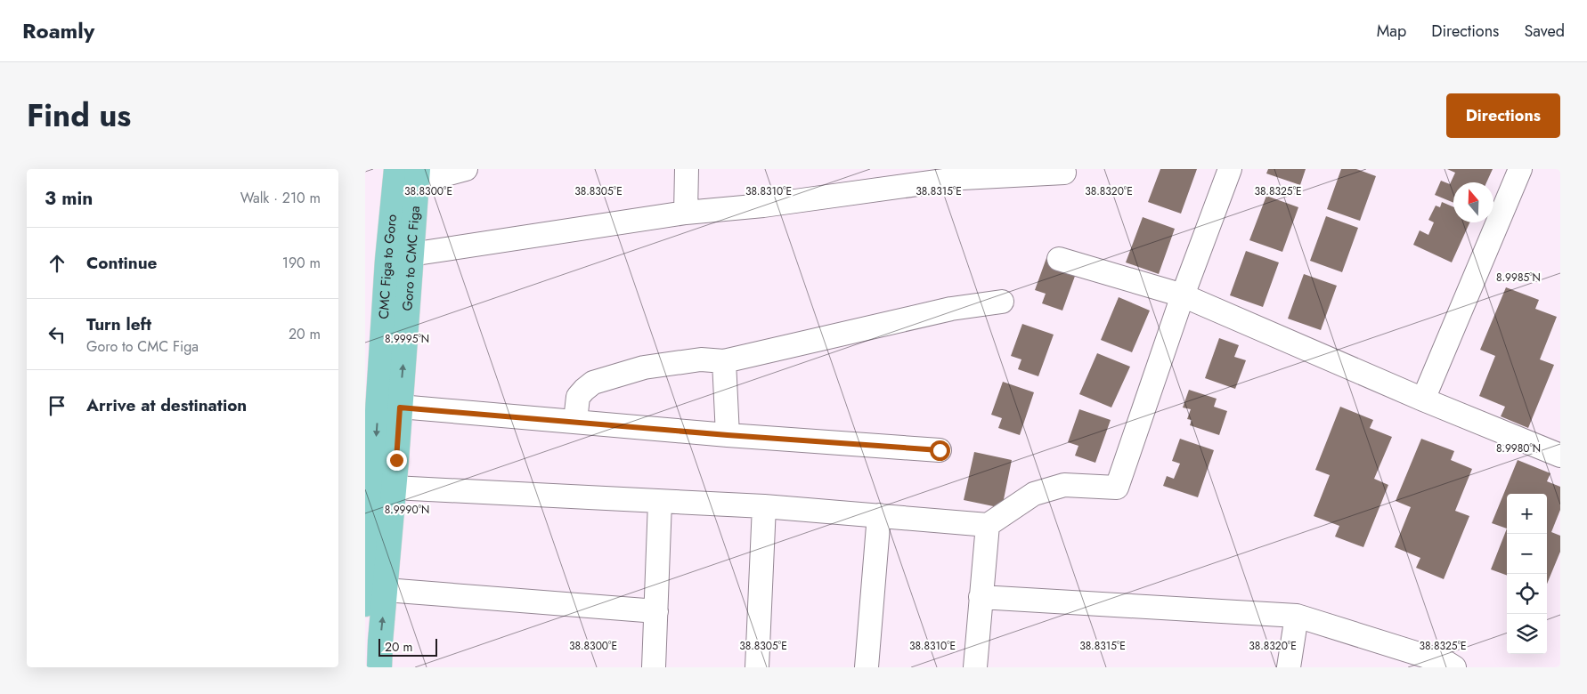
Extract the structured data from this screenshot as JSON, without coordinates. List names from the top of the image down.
{
  "streets": {
    "main road": ["Goro to CMC Figa", "CMC Figa to Goro"]
  },
  "one_way": ["Goro to CMC Figa", "CMC Figa to Goro"],
  "scale_bar": "20 m",
  "north": "top",
  "page": {
    "header": "Roamly",
    "nav": ["Map", "Directions", "Saved"],
    "title": "Find us",
    "buttons": "Directions",
    "heading": ["3 min", "Walk · 210 m"],
    "list": [
      ["Continue", "190 m"],
      ["Turn left", "Goro to CMC Figa", "20 m"],
      "Arrive at destination"
    ],
    "map_buttons": ["+", "−"],
    "scale": "20 m"
  },
  "coordinates": [
    "38.8315°E",
    "38.8300°E",
    "38.8305°E",
    "38.8310°E",
    "38.8320°E",
    "38.8325°E",
    "8.9985°N",
    "8.9995°N",
    "8.9980°N",
    "8.9990°N"
  ]
}
